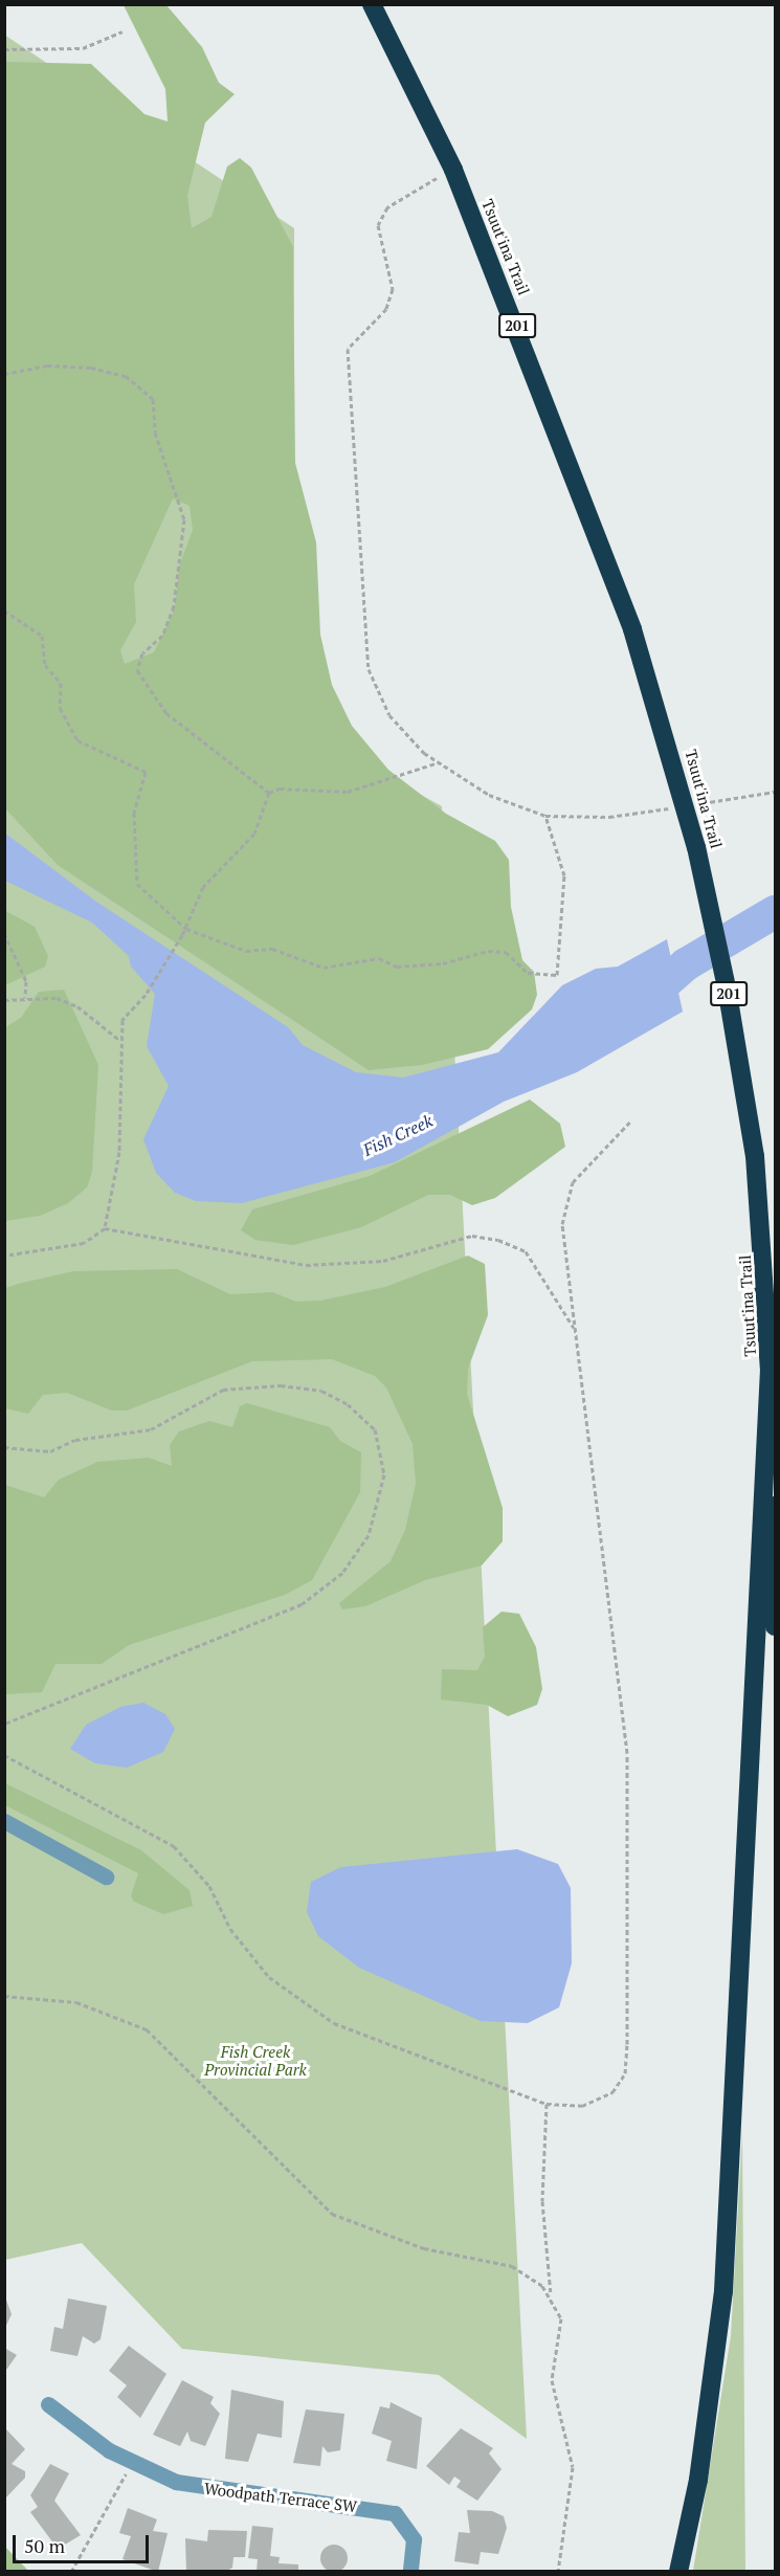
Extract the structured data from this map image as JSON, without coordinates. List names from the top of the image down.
{
  "streets": {
    "highway": ["Tsuut'ina Trail", "201"],
    "street": ["Woodpath Terrace SW"]
  },
  "water": ["Fish Creek"],
  "parks": ["Fish Creek Provincial Park"],
  "scale_bar": "50 m"
}
